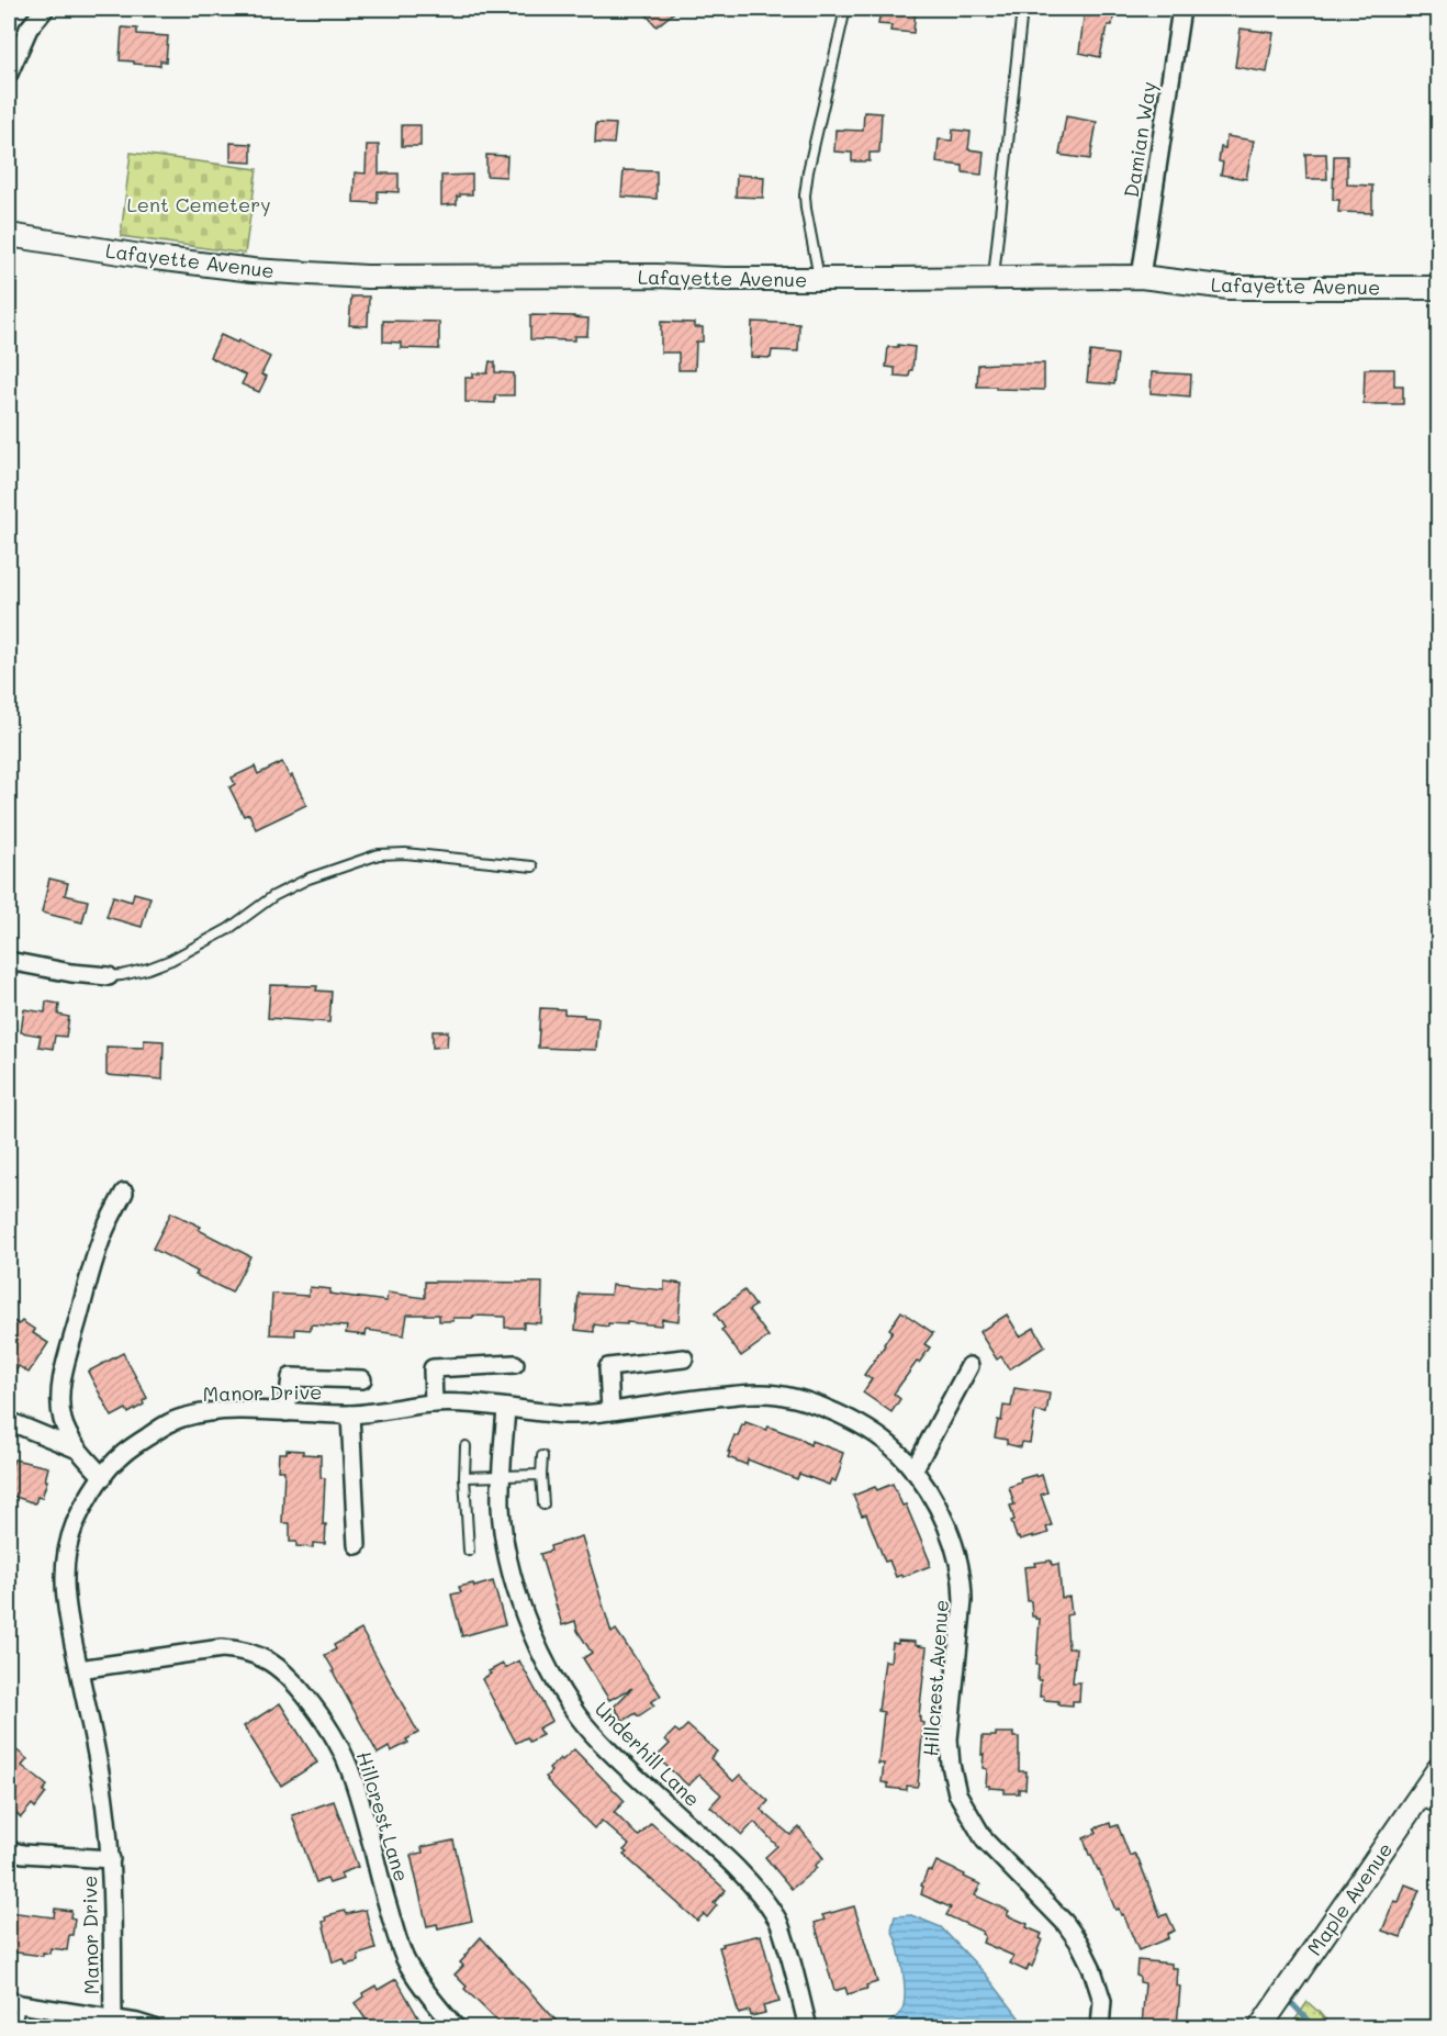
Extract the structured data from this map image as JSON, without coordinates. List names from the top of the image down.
{
  "streets": {
    "street": [
      "Damian Way",
      "Lafayette Avenue",
      "Manor Drive",
      "Hillcrest Avenue",
      "Underhill Lane",
      "Hillcrest Lane",
      "Maple Avenue"
    ]
  },
  "crossings": [
    ["Damian Way", "Lafayette Avenue"],
    ["Manor Drive", "Hillcrest Avenue"],
    ["Manor Drive", "Underhill Lane"],
    ["Manor Drive", "Hillcrest Lane"]
  ],
  "parks": ["Lent Cemetery"]
}
